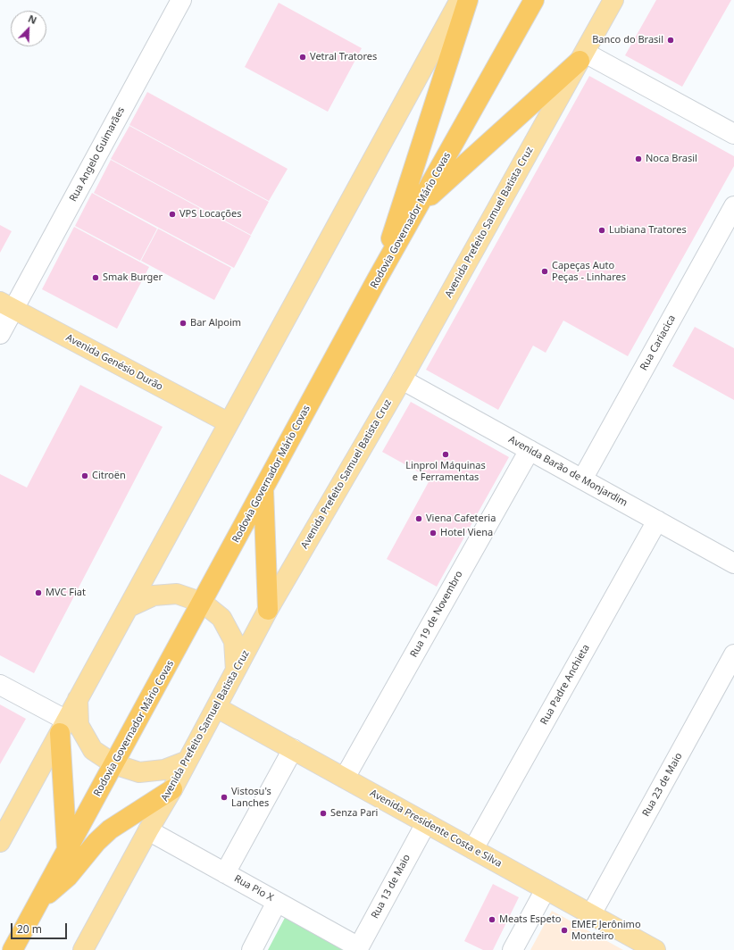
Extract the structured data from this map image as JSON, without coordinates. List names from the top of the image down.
{
  "streets": {
    "highway": ["Rodovia Governador Mário Covas"],
    "main road": ["Avenida Prefeito Samuel Batista Cruz", "Avenida Genésio Durão", "Avenida Presidente Costa e Silva"],
    "street": [
      "Rua Angelo Guimarães",
      "Rua Cariacica",
      "Avenida Barão de Monjardim",
      "Rua 19 de Novembro",
      "Rua Padre Anchieta",
      "Rua 23 de Maio",
      "Rua 13 de Maio",
      "Rua Pio X"
    ]
  },
  "crossings": [
    ["Rua Angelo Guimarães", "Avenida Genésio Durão"],
    ["Avenida Prefeito Samuel Batista Cruz", "Avenida Barão de Monjardim"],
    ["Avenida Prefeito Samuel Batista Cruz", "Avenida Presidente Costa e Silva"],
    ["Avenida Prefeito Samuel Batista Cruz", "Rua Pio X"],
    ["Rua Cariacica", "Avenida Barão de Monjardim"],
    ["Avenida Barão de Monjardim", "Rua 19 de Novembro"],
    ["Avenida Barão de Monjardim", "Rua Padre Anchieta"],
    ["Rua 19 de Novembro", "Avenida Presidente Costa e Silva"],
    ["Rua Padre Anchieta", "Avenida Presidente Costa e Silva"],
    ["Rua 23 de Maio", "Avenida Presidente Costa e Silva"],
    ["Avenida Presidente Costa e Silva", "Rua 13 de Maio"],
    ["Rua 13 de Maio", "Rua Pio X"]
  ],
  "places": [
    "Banco do Brasil",
    "Vetral Tratores",
    "Noca Brasil",
    "VPS Locações",
    "Lubiana Tratores",
    "Capeças Auto Peças - Linhares",
    "Smak Burger",
    "Bar Alpoim",
    "Linprol Máquinas e Ferramentas",
    "Citroën",
    "Viena Cafeteria",
    "Hotel Viena",
    "MVC Fiat",
    "Vistosu's Lanches",
    "Senza Pari",
    "Meats Espeto",
    "EMEF Jerônimo Monteiro"
  ],
  "scale_bar": "20 m",
  "north": "top right"
}
